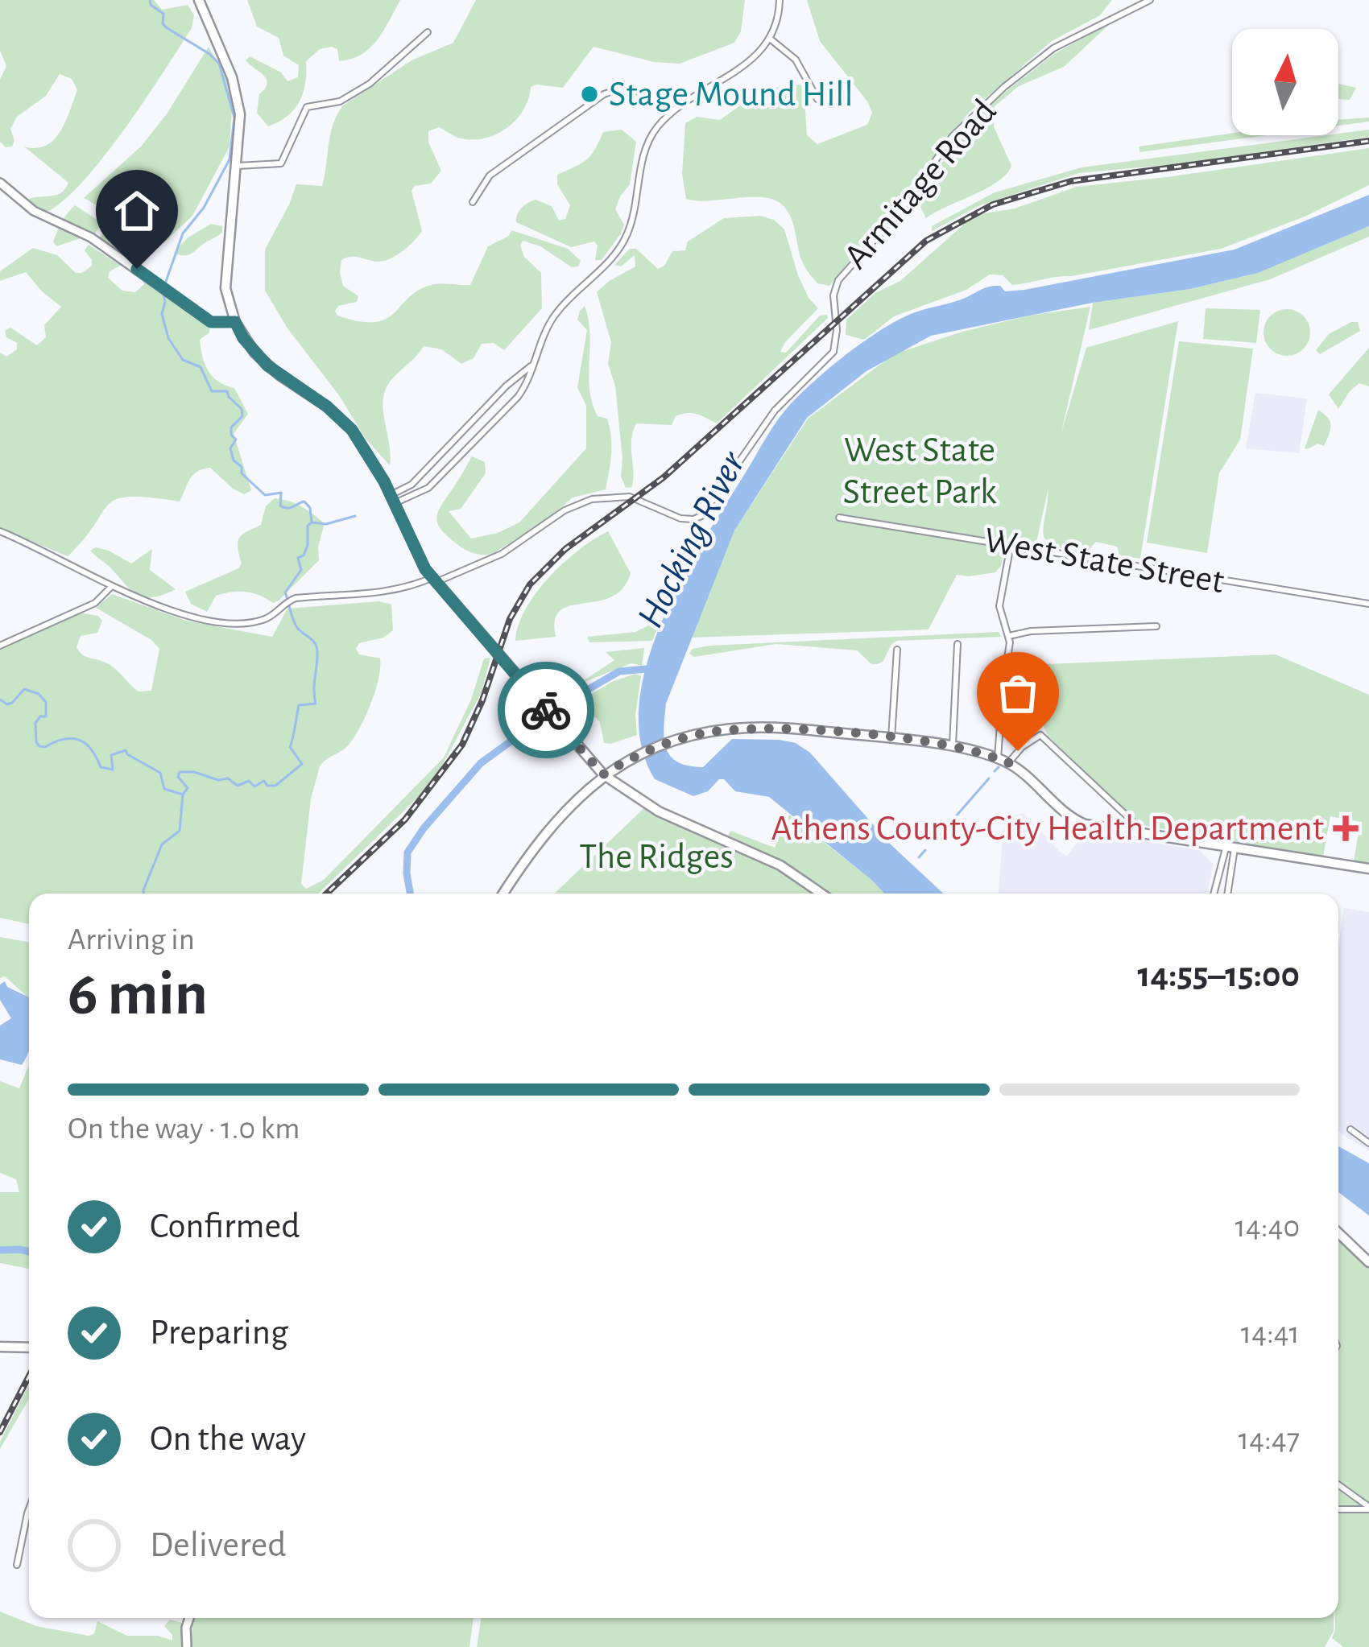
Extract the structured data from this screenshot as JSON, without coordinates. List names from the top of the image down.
{
  "streets": {
    "street": ["Armitage Road", "West State Street"]
  },
  "water": ["Hocking River"],
  "parks": ["West State Street Park", "The Ridges"],
  "places": {
    "other": ["Stage Mound Hill"],
    "health": ["Athens County-City Health Department"]
  },
  "north": "top",
  "page": {
    "heading": ["6 min", "Arriving in", "14:55–15:00"],
    "bar": "On the way · 1.0 km",
    "list": [
      ["Confirmed", "14:40"],
      ["Preparing", "14:41"],
      ["On the way", "14:47"],
      "Delivered"
    ]
  }
}
